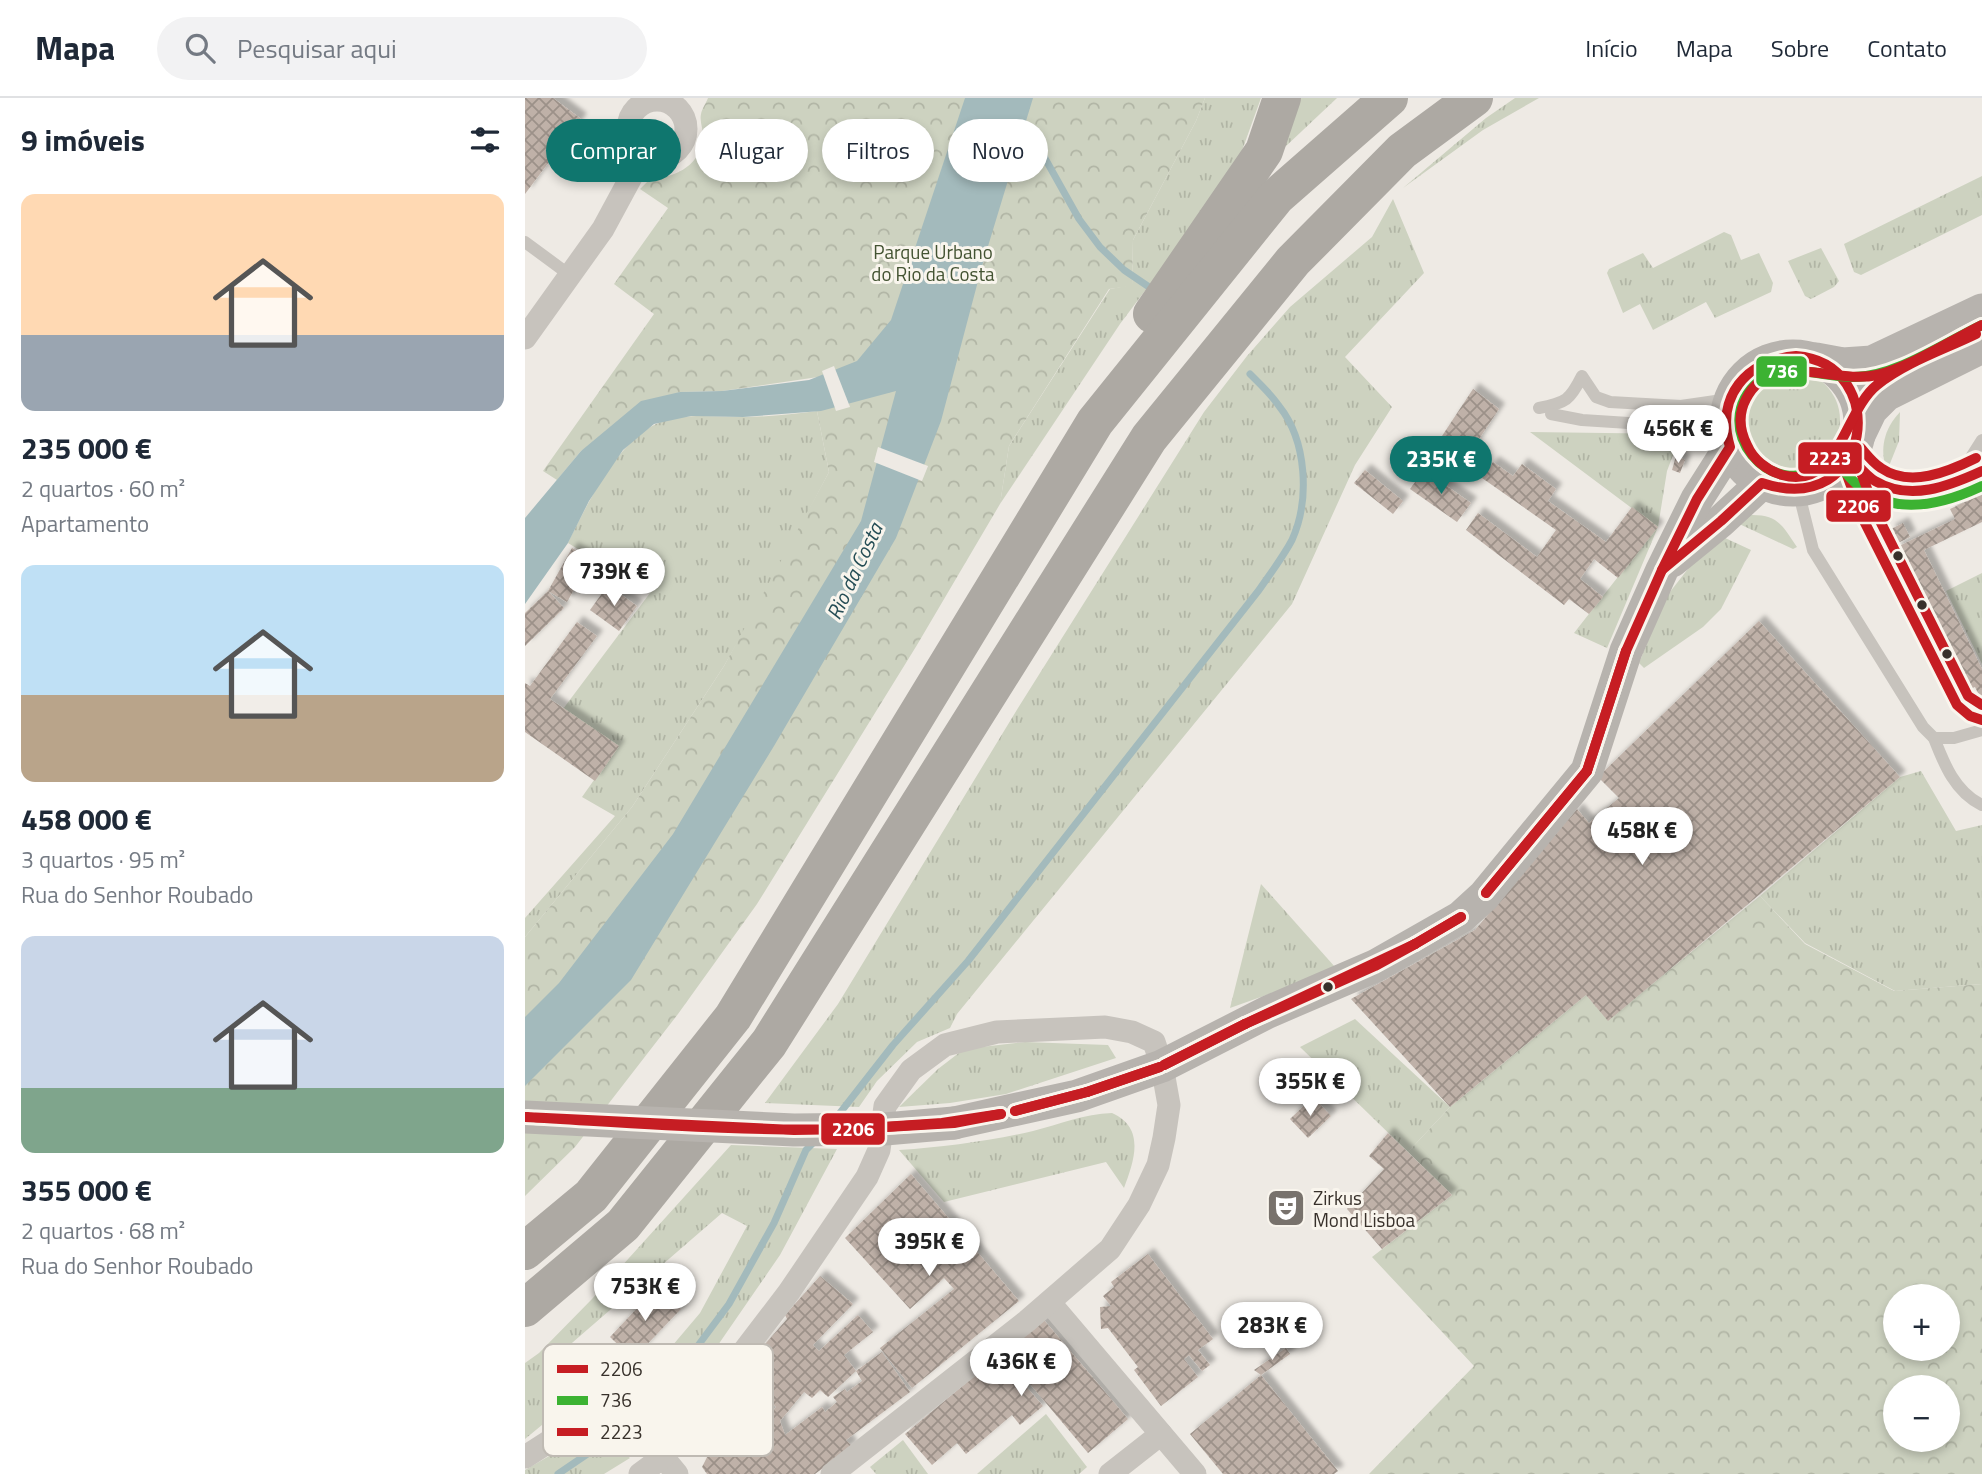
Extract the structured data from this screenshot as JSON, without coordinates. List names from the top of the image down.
{
  "water": ["Rio da Costa"],
  "parks": ["Parque Urbano do Rio da Costa"],
  "places": {
    "theatre": ["Zirkus Mond Lisboa"]
  },
  "lines": ["transit line 736", "transit line 2223", "transit line 2206"],
  "legend": ["2206", "736", "2223"],
  "page": {
    "header": "Mapa",
    "search": "Pesquisar aqui",
    "nav": [
      "Início",
      "Mapa",
      "Sobre",
      "Contato"
    ],
    "heading": "9 imóveis",
    "chip": [
      "Comprar",
      "Alugar",
      "Filtros",
      "Novo"
    ],
    "list": [
      {
        "name": "235 000 €",
        "note": "2 quartos · 60 m² · Apartamento"
      },
      {
        "name": "458 000 €",
        "note": "3 quartos · 95 m² · Rua do Senhor Roubado"
      },
      {
        "name": "355 000 €",
        "note": "2 quartos · 68 m² · Rua do Senhor Roubado"
      }
    ],
    "price": [
      "456K €",
      "235K €",
      "739K €",
      "458K €",
      "355K €",
      "395K €",
      "753K €",
      "283K €",
      "436K €"
    ],
    "map_buttons": ["+", "−"]
  }
}
